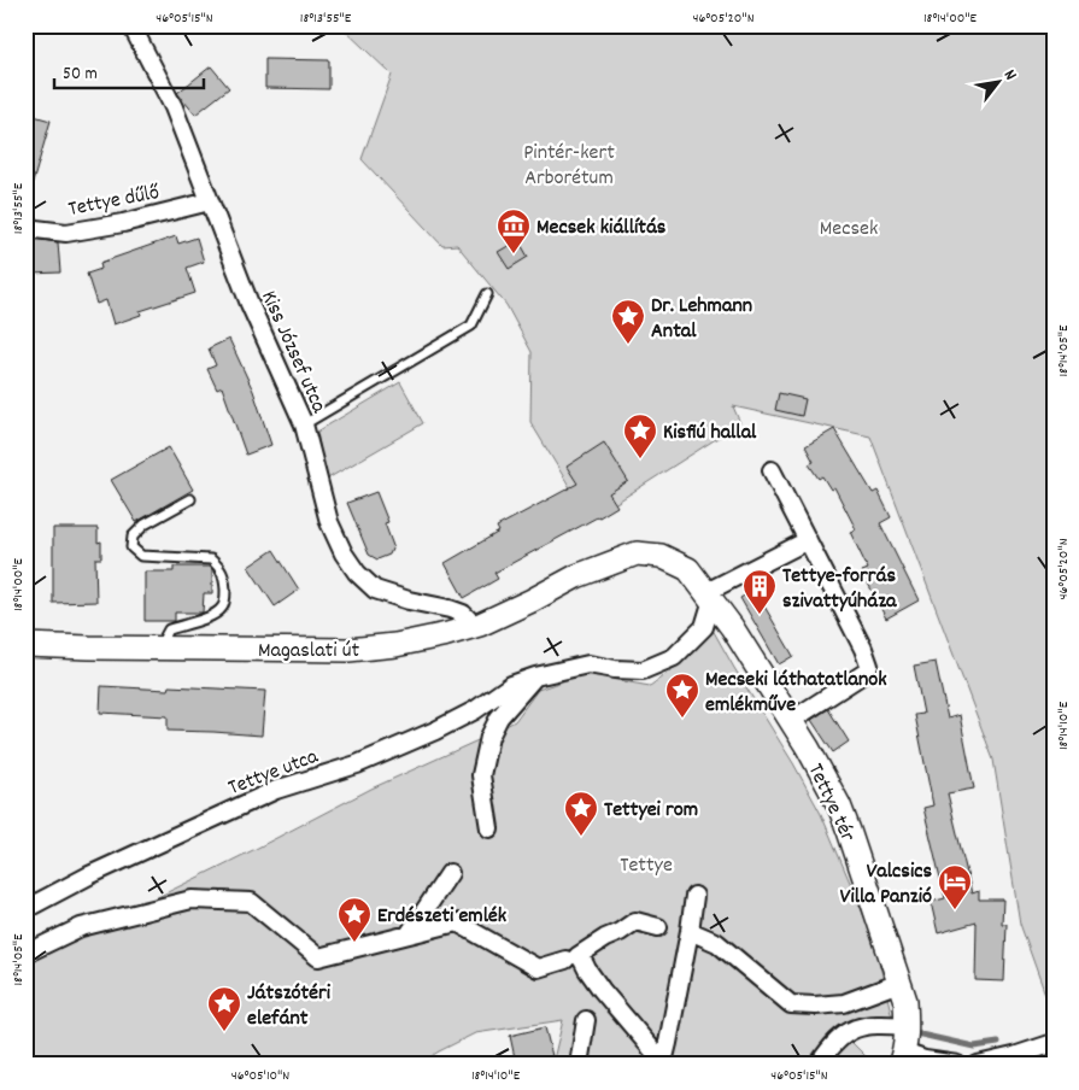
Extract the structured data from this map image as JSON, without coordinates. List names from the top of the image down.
{
  "streets": {
    "street": [
      "Tettye dűlő",
      "Kiss József utca",
      "Magaslati út",
      "Tettye utca",
      "Tettye tér"
    ]
  },
  "crossings": [
    ["Tettye dűlő", "Kiss József utca"],
    ["Kiss József utca", "Magaslati út"],
    ["Magaslati út", "Tettye tér"]
  ],
  "parks": ["Pintér-kert Arborétum", "Mecsek", "Tettye"],
  "places": {
    "museum": ["Mecsek kiállítás"],
    "place": [
      "Dr. Lehmann Antal",
      "Kisfiú hallal",
      "Mecseki láthatatlanok emlékműve",
      "Tettyei rom",
      "Erdészeti emlék",
      "Játszótéri elefánt"
    ],
    "building": ["Tettye-forrás szivattyúháza"],
    "hotel": ["Valcsics Villa Panzió"]
  },
  "scale_bar": "50 m",
  "north": "top right",
  "coordinates": [
    "46°05'15\"N",
    "18°13'55\"E",
    "46°05'20\"N",
    "18°14'00\"E",
    "18°14'05\"E",
    "18°14'10\"E",
    "46°05'10\"N"
  ]
}
